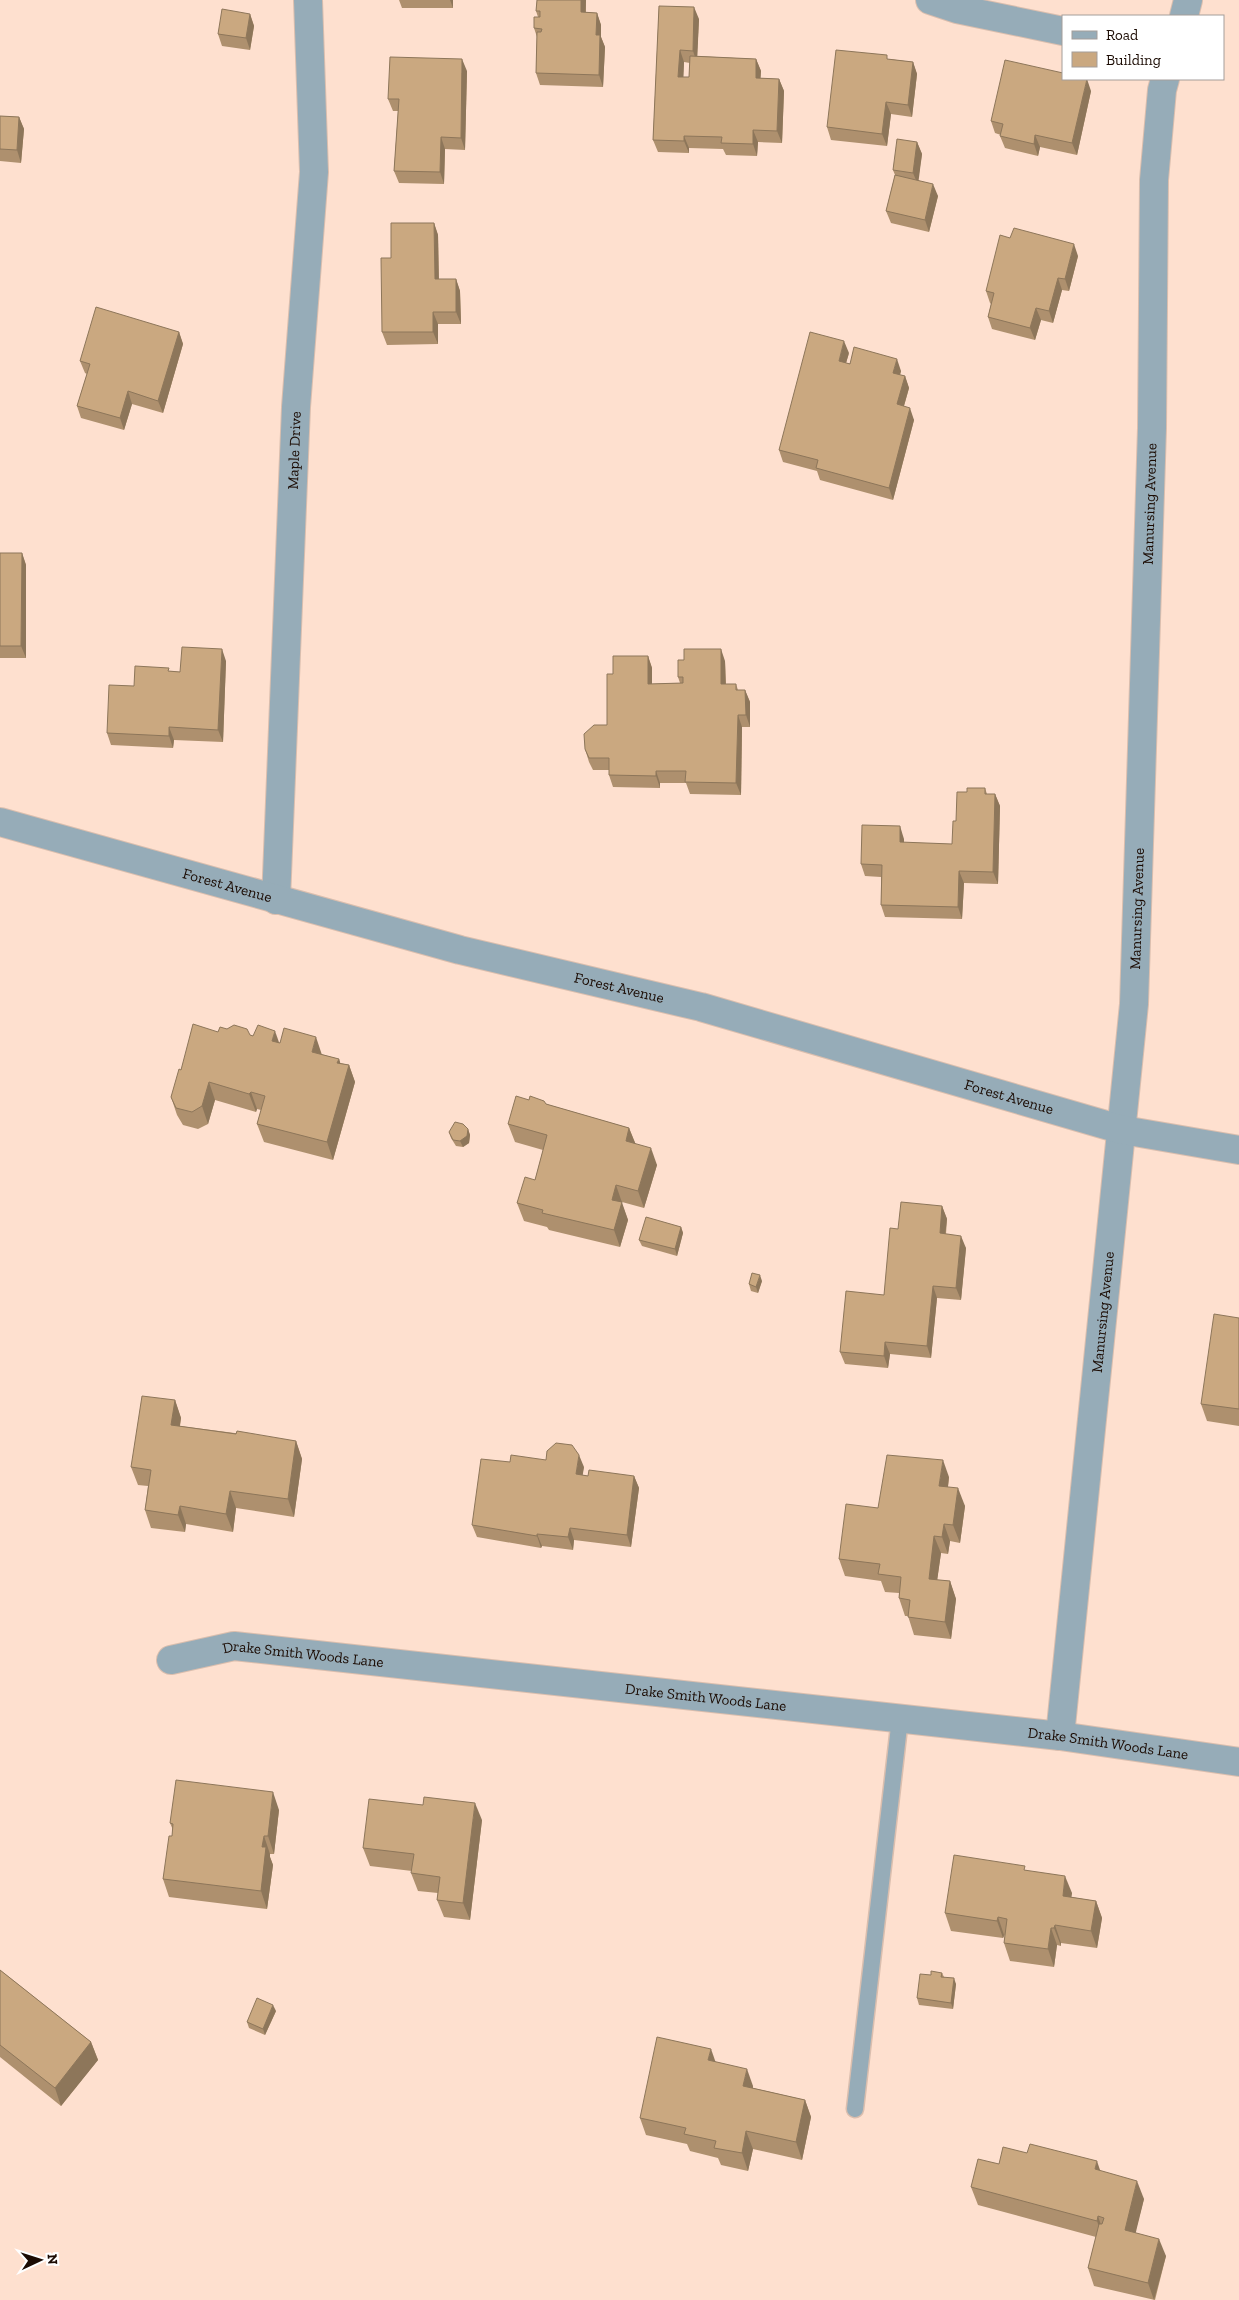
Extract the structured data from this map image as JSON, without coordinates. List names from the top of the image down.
{
  "streets": {
    "street": [
      "Maple Drive",
      "Manursing Avenue",
      "Forest Avenue",
      "Drake Smith Woods Lane"
    ]
  },
  "crossings": [
    ["Maple Drive", "Forest Avenue"],
    ["Manursing Avenue", "Forest Avenue"],
    ["Manursing Avenue", "Drake Smith Woods Lane"]
  ],
  "legend": ["Road", "Building"],
  "north": "right"
}
